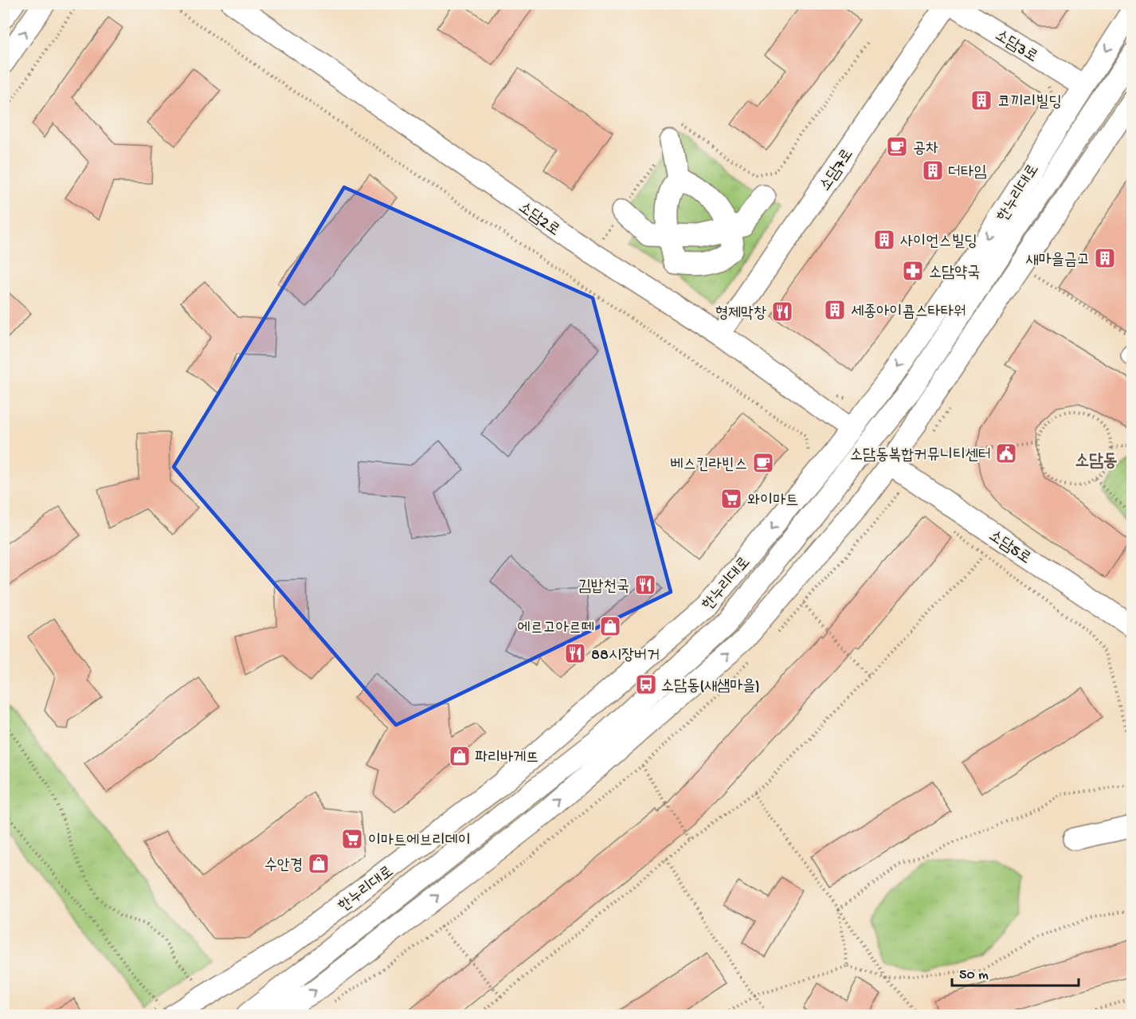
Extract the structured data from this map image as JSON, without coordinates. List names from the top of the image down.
{
  "streets": {
    "street": [
      "소담3로",
      "소담7로",
      "한누리대로",
      "소담2로",
      "소담5로"
    ]
  },
  "crossings": [
    ["소담3로", "소담7로"],
    ["소담3로", "한누리대로"],
    ["소담7로", "소담2로"],
    ["한누리대로", "소담2로"]
  ],
  "districts": ["소담동"],
  "places": {
    "building": [
      "코끼리빌딩",
      "더타임",
      "사이언스빌딩",
      "새마을금고",
      "세종아이콤스타타워"
    ],
    "cafe": ["공차", "베스킨라빈스"],
    "pharmacy": ["소담약국"],
    "restaurant": ["형제막창", "김밥천국", "88시장버거"],
    "public building": ["소담동복합커뮤니티센터"],
    "supermarket": ["와이마트", "이마트에브리데이"],
    "shop": ["에르고아르떼", "파리바게뜨", "수안경"],
    "bus stop": ["소담동(새샘마을)"]
  },
  "scale_bar": "50 m"
}
